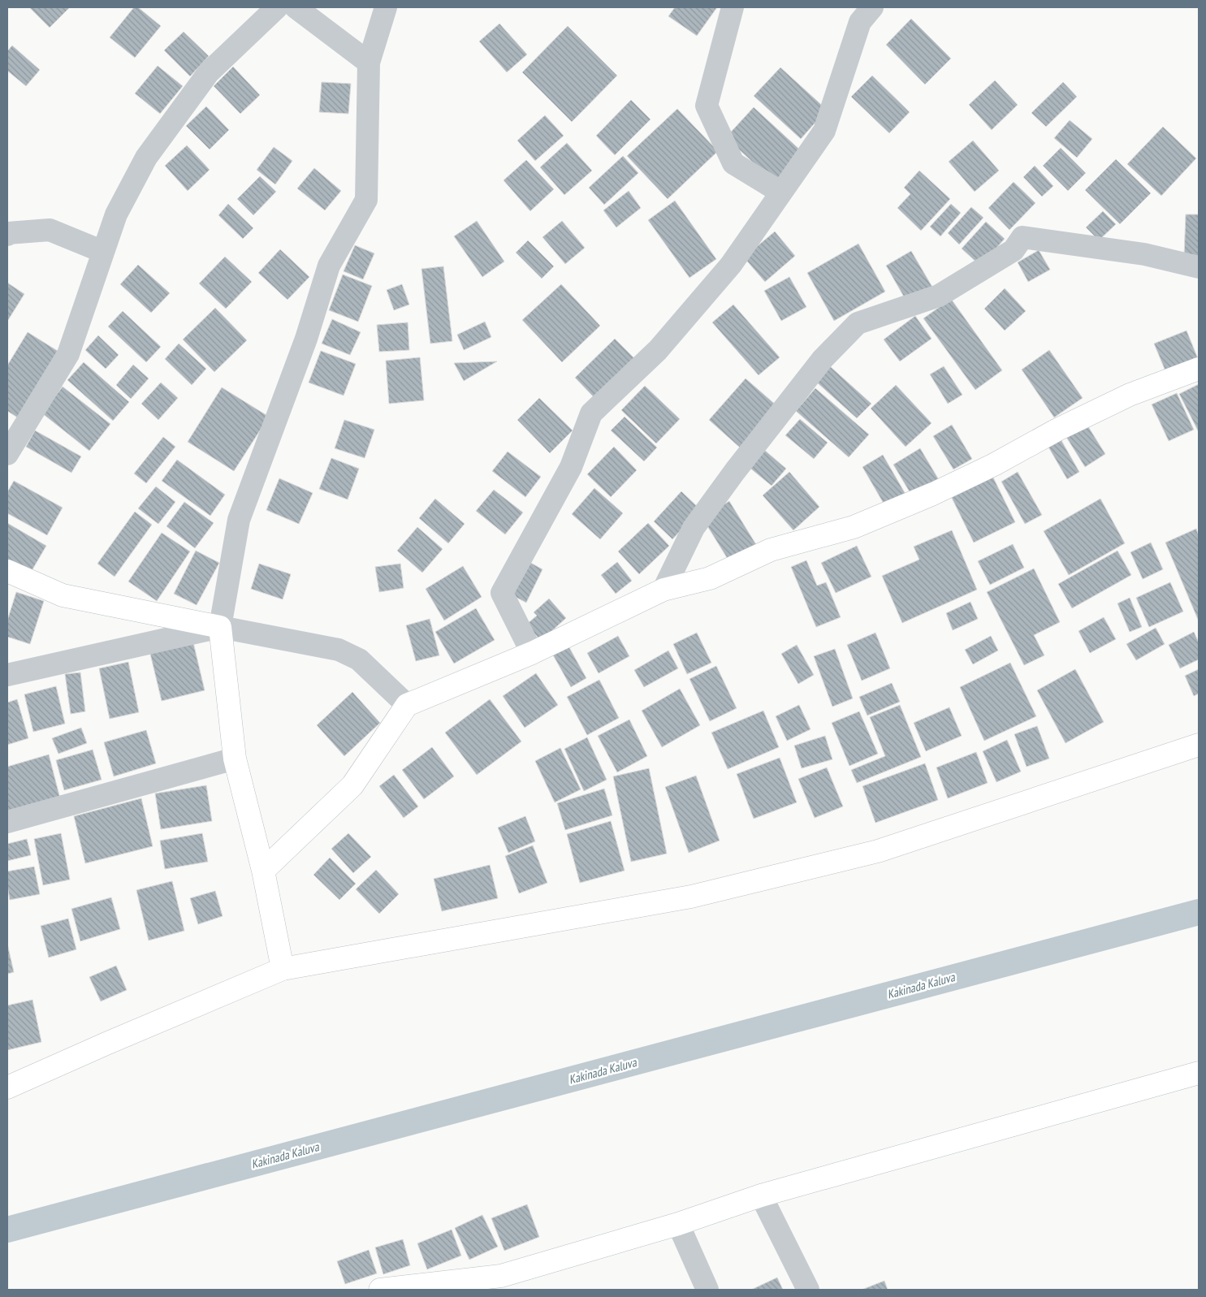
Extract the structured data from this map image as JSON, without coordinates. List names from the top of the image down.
{
  "water": ["Kakinada Kaluva"]
}
